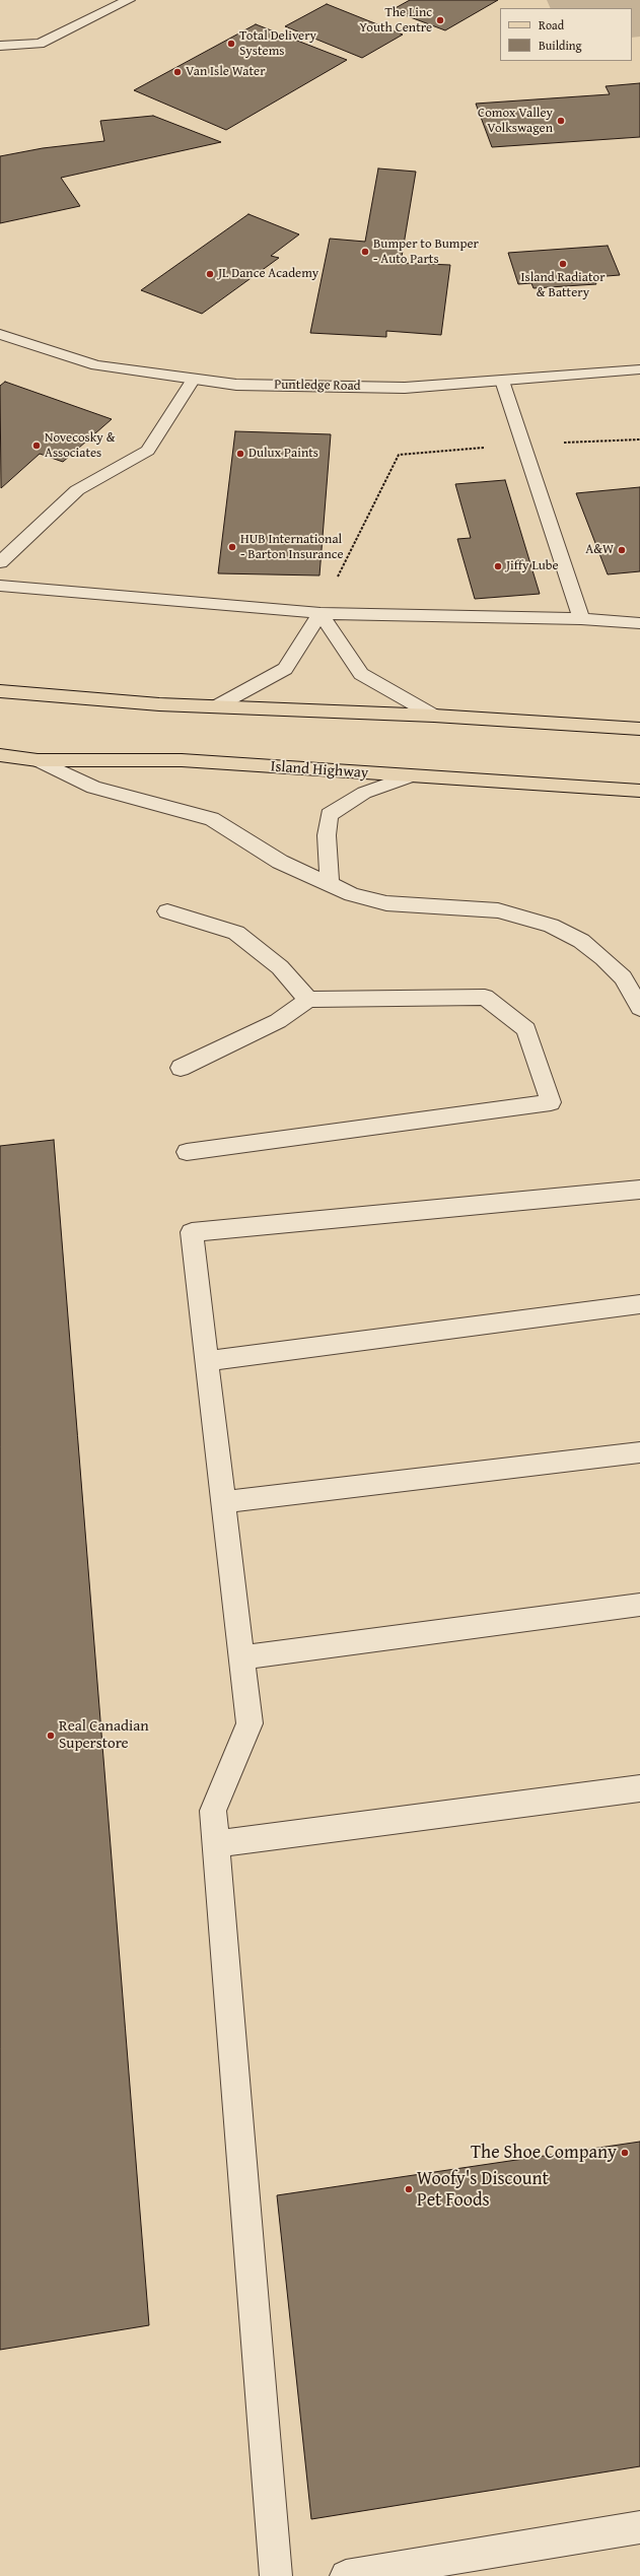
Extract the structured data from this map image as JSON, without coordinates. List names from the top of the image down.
{
  "streets": {
    "main road": ["Island Highway"],
    "street": ["Puntledge Road"]
  },
  "places": [
    "The Linc Youth Centre",
    "Total Delivery Systems",
    "Van Isle Water",
    "Comox Valley Volkswagen",
    "Bumper to Bumper - Auto Parts",
    "Island Radiator & Battery",
    "JL Dance Academy",
    "Novecosky & Associates",
    "Dulux Paints",
    "HUB International - Barton Insurance",
    "A&W",
    "Jiffy Lube",
    "Real Canadian Superstore",
    "The Shoe Company",
    "Woofy's Discount Pet Foods"
  ],
  "legend": ["Road", "Building"]
}
